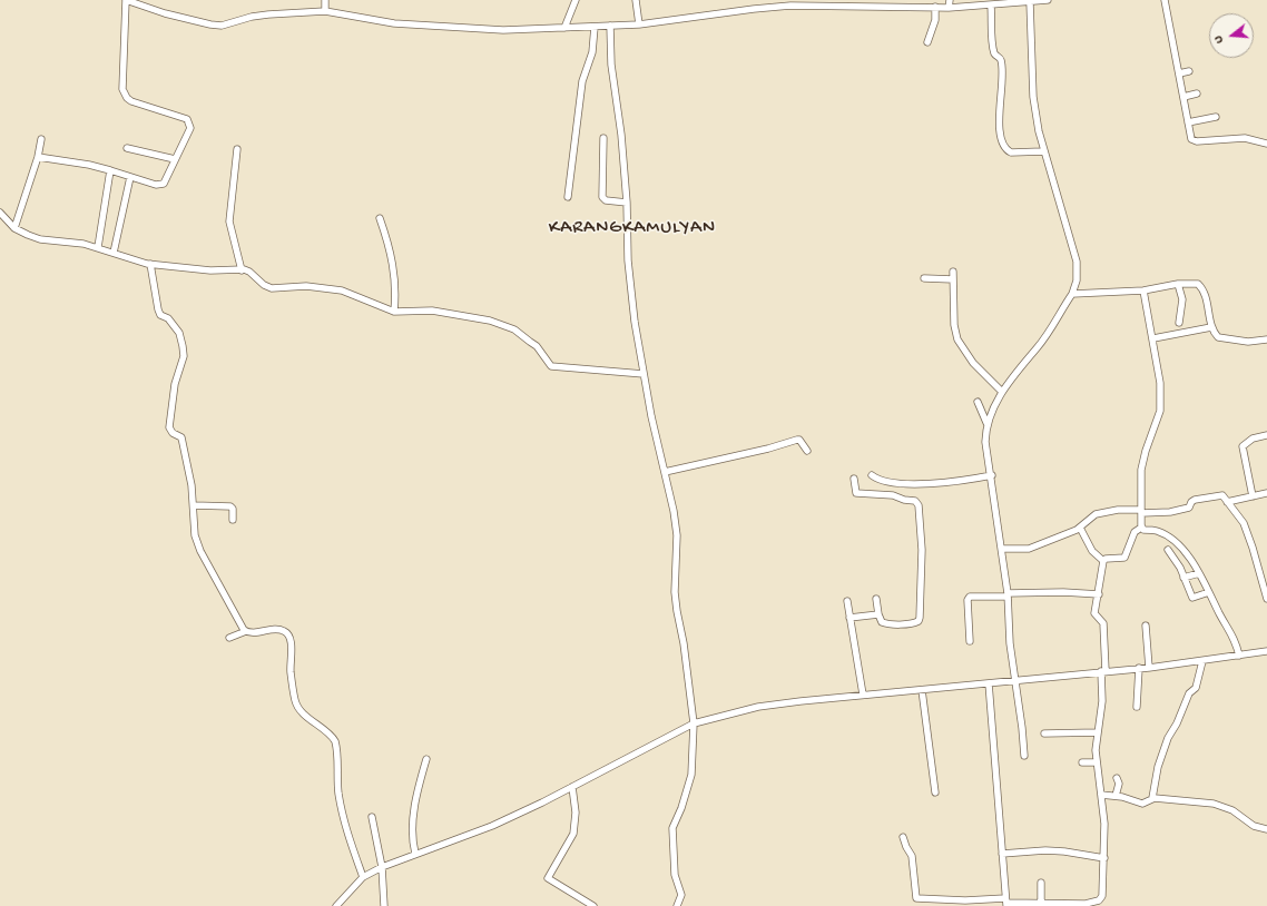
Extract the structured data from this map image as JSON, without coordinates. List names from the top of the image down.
{
  "districts": ["KARANGKAMULYAN"],
  "north": "left"
}
